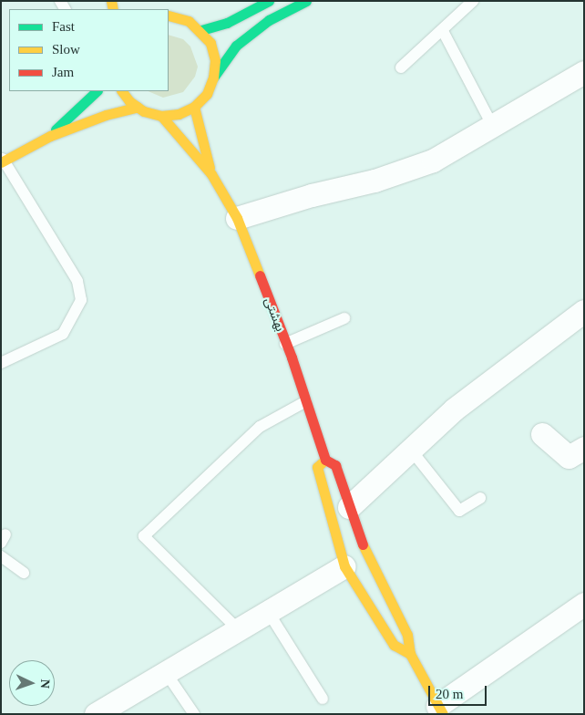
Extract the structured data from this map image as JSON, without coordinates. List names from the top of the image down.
{
  "streets": {
    "street": ["بهشتی"]
  },
  "legend": ["Fast", "Slow", "Jam"],
  "scale_bar": "20 m",
  "north": "right"
}
